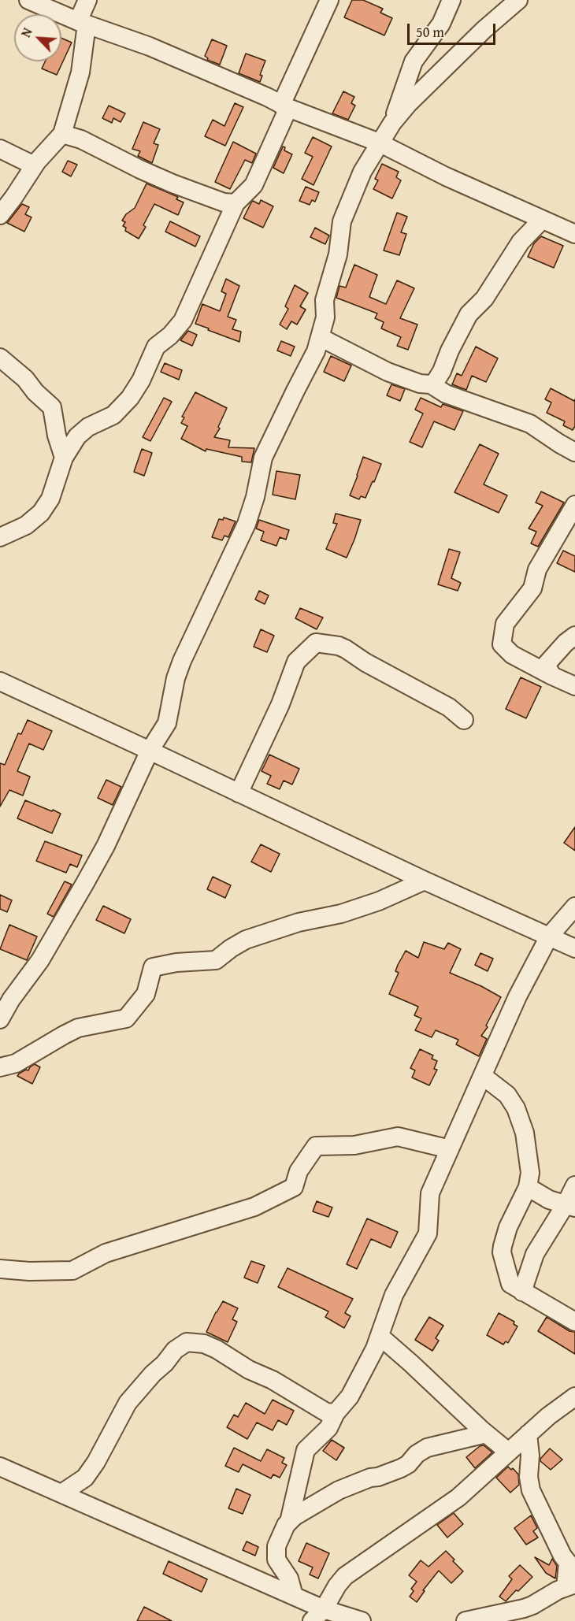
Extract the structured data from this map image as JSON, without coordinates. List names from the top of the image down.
{
  "scale_bar": "50 m",
  "north": "top left"
}
